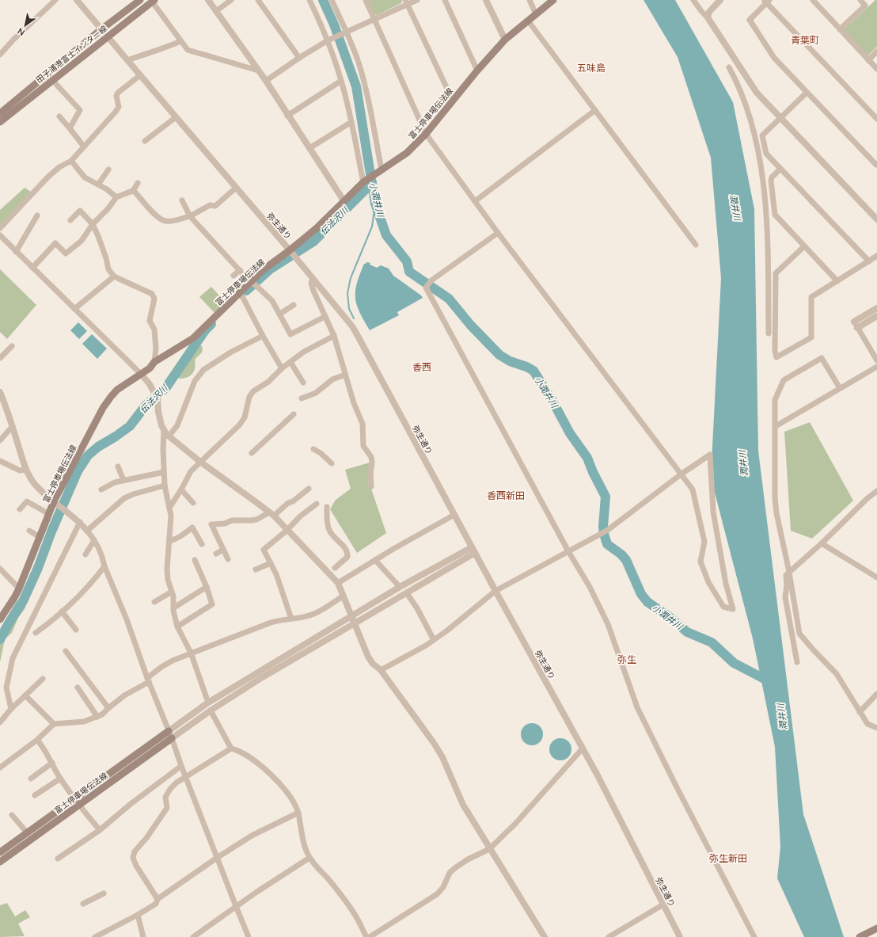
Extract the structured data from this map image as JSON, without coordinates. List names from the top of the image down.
{
  "streets": {
    "main road": ["田子浦港富士インター線", "富士停車場伝法線"],
    "street": ["弥生通り"]
  },
  "crossings": [
    ["田子浦港富士インター線", "弥生通り"],
    ["富士停車場伝法線", "弥生通り"]
  ],
  "districts": [
    "青葉町",
    "五味島",
    "香西",
    "香西新田",
    "弥生",
    "弥生新田"
  ],
  "water": ["小潤井川", "潤井川", "伝法沢川"],
  "north": "bottom left"
}
